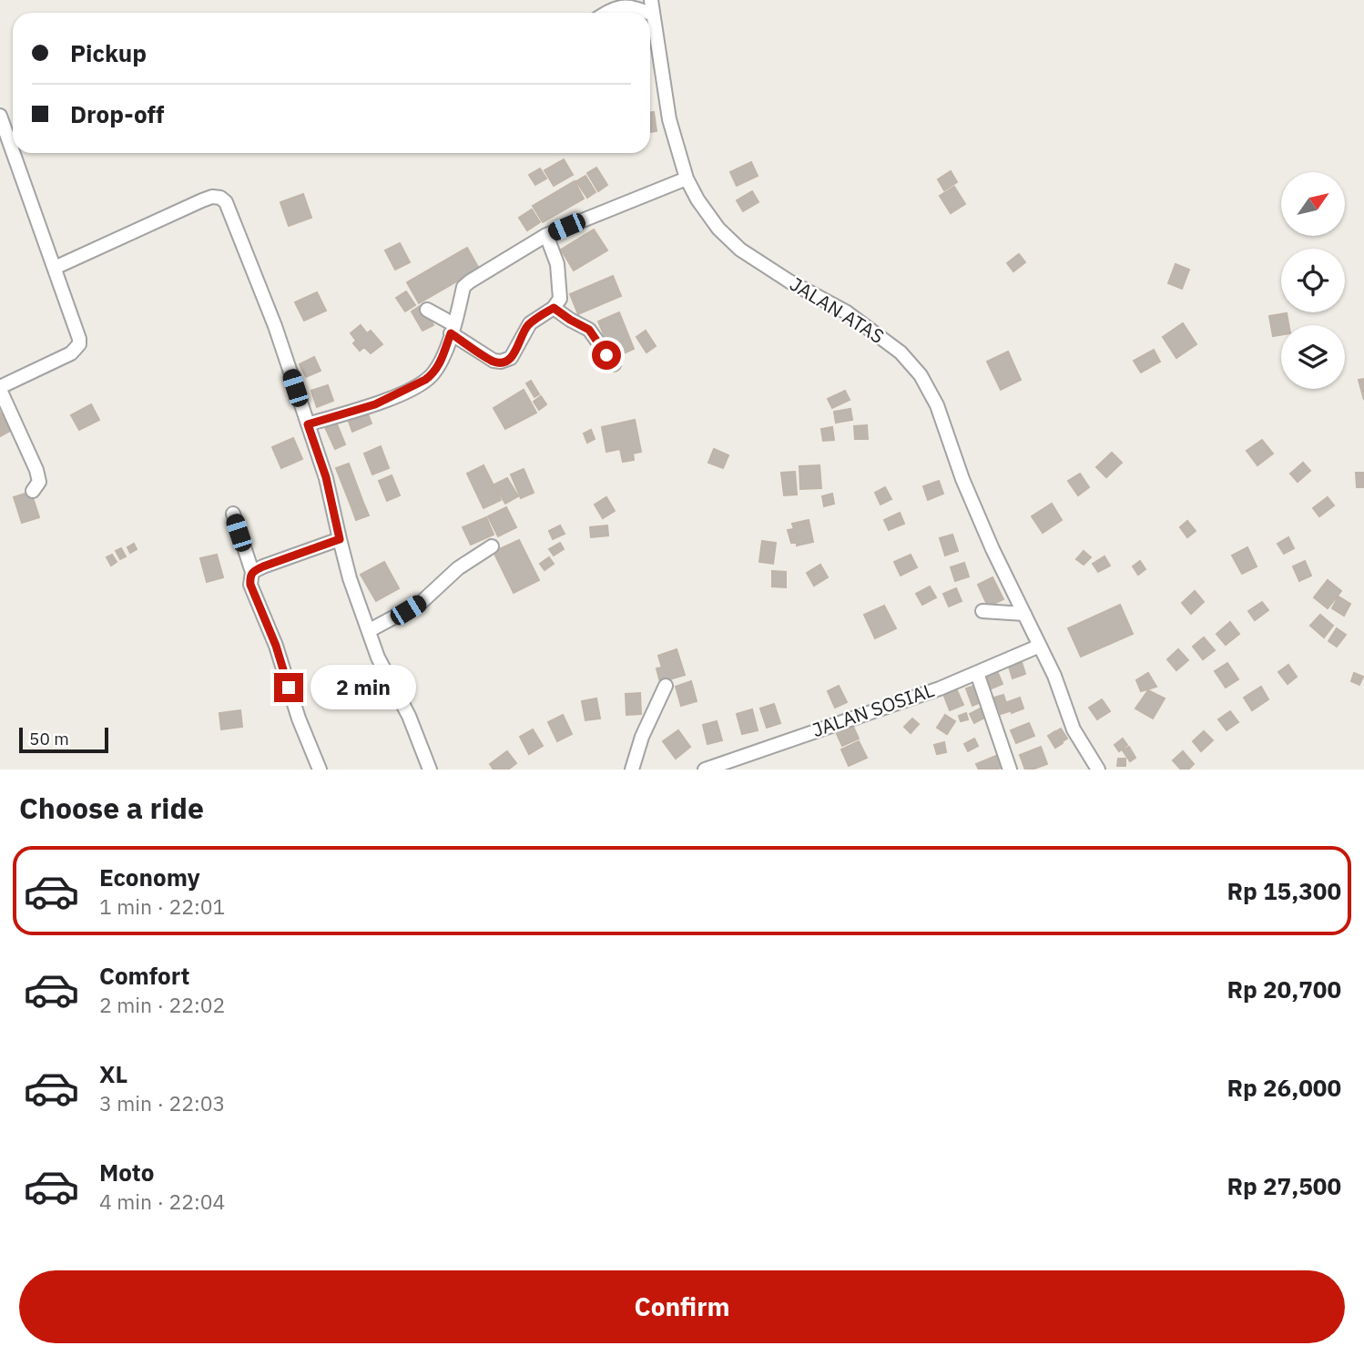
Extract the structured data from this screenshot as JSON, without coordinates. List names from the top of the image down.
{
  "streets": {
    "street": ["JALAN ATAS", "JALAN SOSIAL"]
  },
  "crossings": [
    ["JALAN ATAS", "JALAN SOSIAL"]
  ],
  "scale_bar": "50 m",
  "north": "top right",
  "page": {
    "banner": ["Pickup", "Drop-off"],
    "bubble": "2 min",
    "scale": "50 m",
    "heading": "Choose a ride",
    "list": [
      {
        "name": "Economy",
        "note": "1 min · 22:01",
        "value": "Rp 15,300"
      },
      {
        "name": "Comfort",
        "note": "2 min · 22:02",
        "value": "Rp 20,700"
      },
      {
        "name": "XL",
        "note": "3 min · 22:03",
        "value": "Rp 26,000"
      },
      {
        "name": "Moto",
        "note": "4 min · 22:04",
        "value": "Rp 27,500"
      }
    ],
    "buttons": "Confirm"
  }
}
